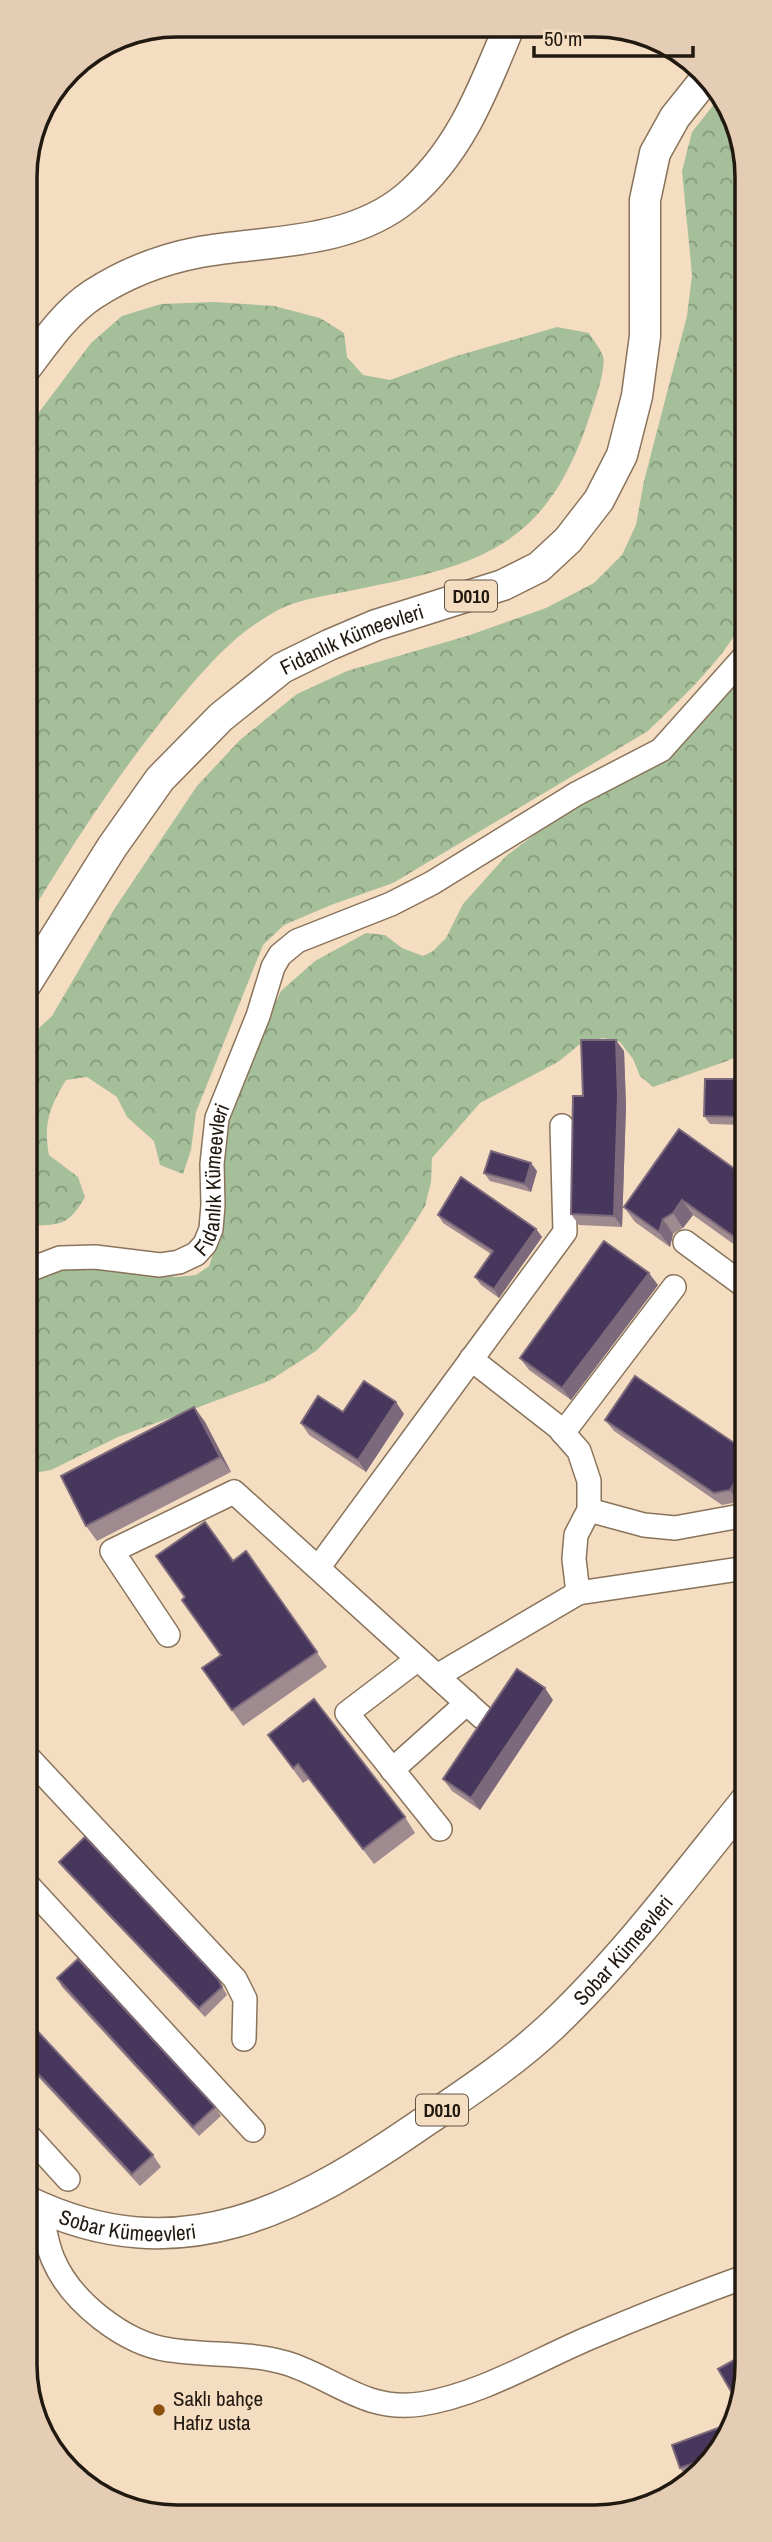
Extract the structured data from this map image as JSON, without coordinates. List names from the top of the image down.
{
  "streets": {
    "main road": ["D010", "Fidanlık Kümeevleri", "Sobar Kümeevleri"]
  },
  "places": ["Saklı bahçe Hafız usta"],
  "scale_bar": "50 m"
}
